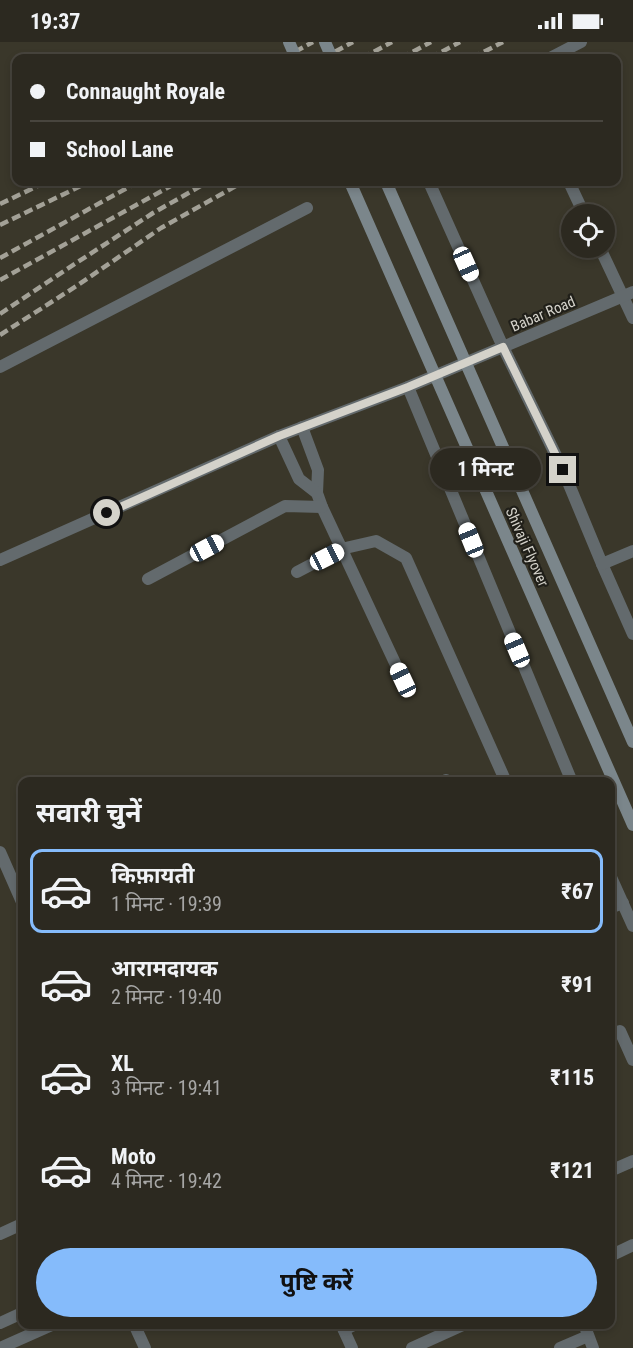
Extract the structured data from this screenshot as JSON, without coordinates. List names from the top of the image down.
{
  "streets": {
    "main road": ["Shivaji Flyover"],
    "street": ["Babar Road"]
  },
  "page": {
    "status": "19:37",
    "banner": ["Connaught Royale", "School Lane"],
    "bubble": "1 मिनट",
    "heading": "सवारी चुनें",
    "list": [
      {
        "name": "किफ़ायती",
        "note": "1 मिनट · 19:39",
        "value": "₹67"
      },
      {
        "name": "आरामदायक",
        "note": "2 मिनट · 19:40",
        "value": "₹91"
      },
      {
        "name": "XL",
        "note": "3 मिनट · 19:41",
        "value": "₹115"
      },
      {
        "name": "Moto",
        "note": "4 मिनट · 19:42",
        "value": "₹121"
      }
    ],
    "buttons": "पुष्टि करें"
  }
}
